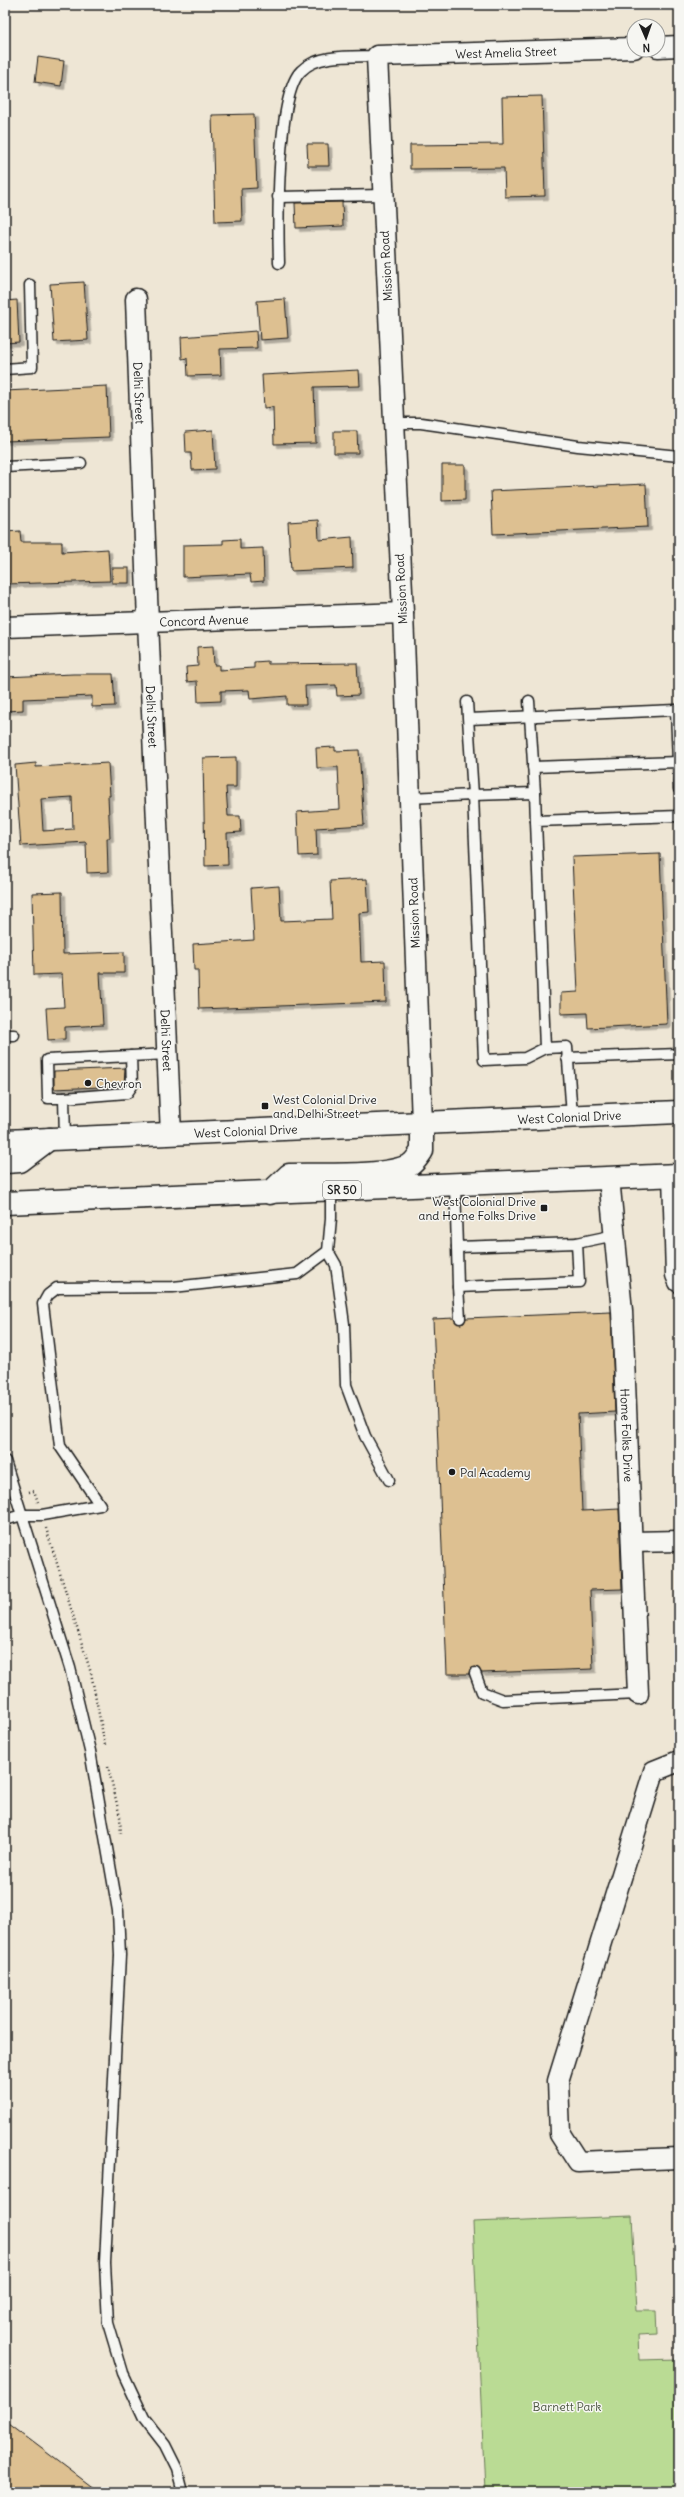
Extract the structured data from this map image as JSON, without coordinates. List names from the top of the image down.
{
  "streets": {
    "highway": ["West Colonial Drive", "SR 50"],
    "street": [
      "West Amelia Street",
      "Mission Road",
      "Delhi Street",
      "Concord Avenue",
      "Home Folks Drive"
    ]
  },
  "crossings": [
    ["West Amelia Street", "Mission Road"],
    ["Mission Road", "Concord Avenue"],
    ["Mission Road", "West Colonial Drive"],
    ["Delhi Street", "Concord Avenue"],
    ["Delhi Street", "West Colonial Drive"],
    ["SR 50", "Home Folks Drive"]
  ],
  "parks": ["Barnett Park"],
  "places": {
    "other": ["Chevron", "Pal Academy"],
    "transit": ["West Colonial Drive and Delhi Street", "West Colonial Drive and Home Folks Drive"]
  },
  "north": "bottom"
}
